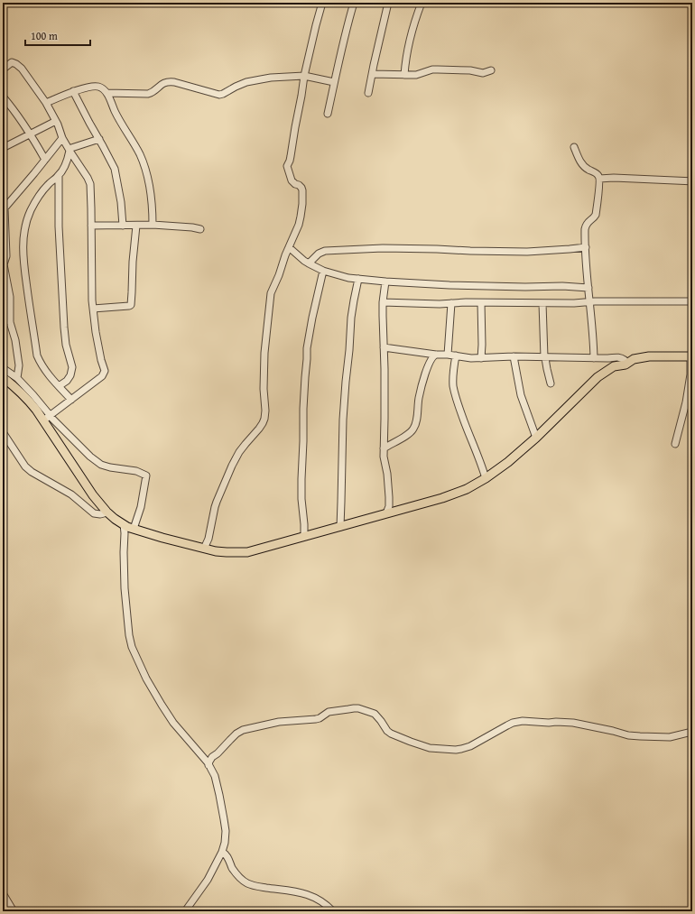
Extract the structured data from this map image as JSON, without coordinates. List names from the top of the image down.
{
  "scale_bar": "100 m"
}
